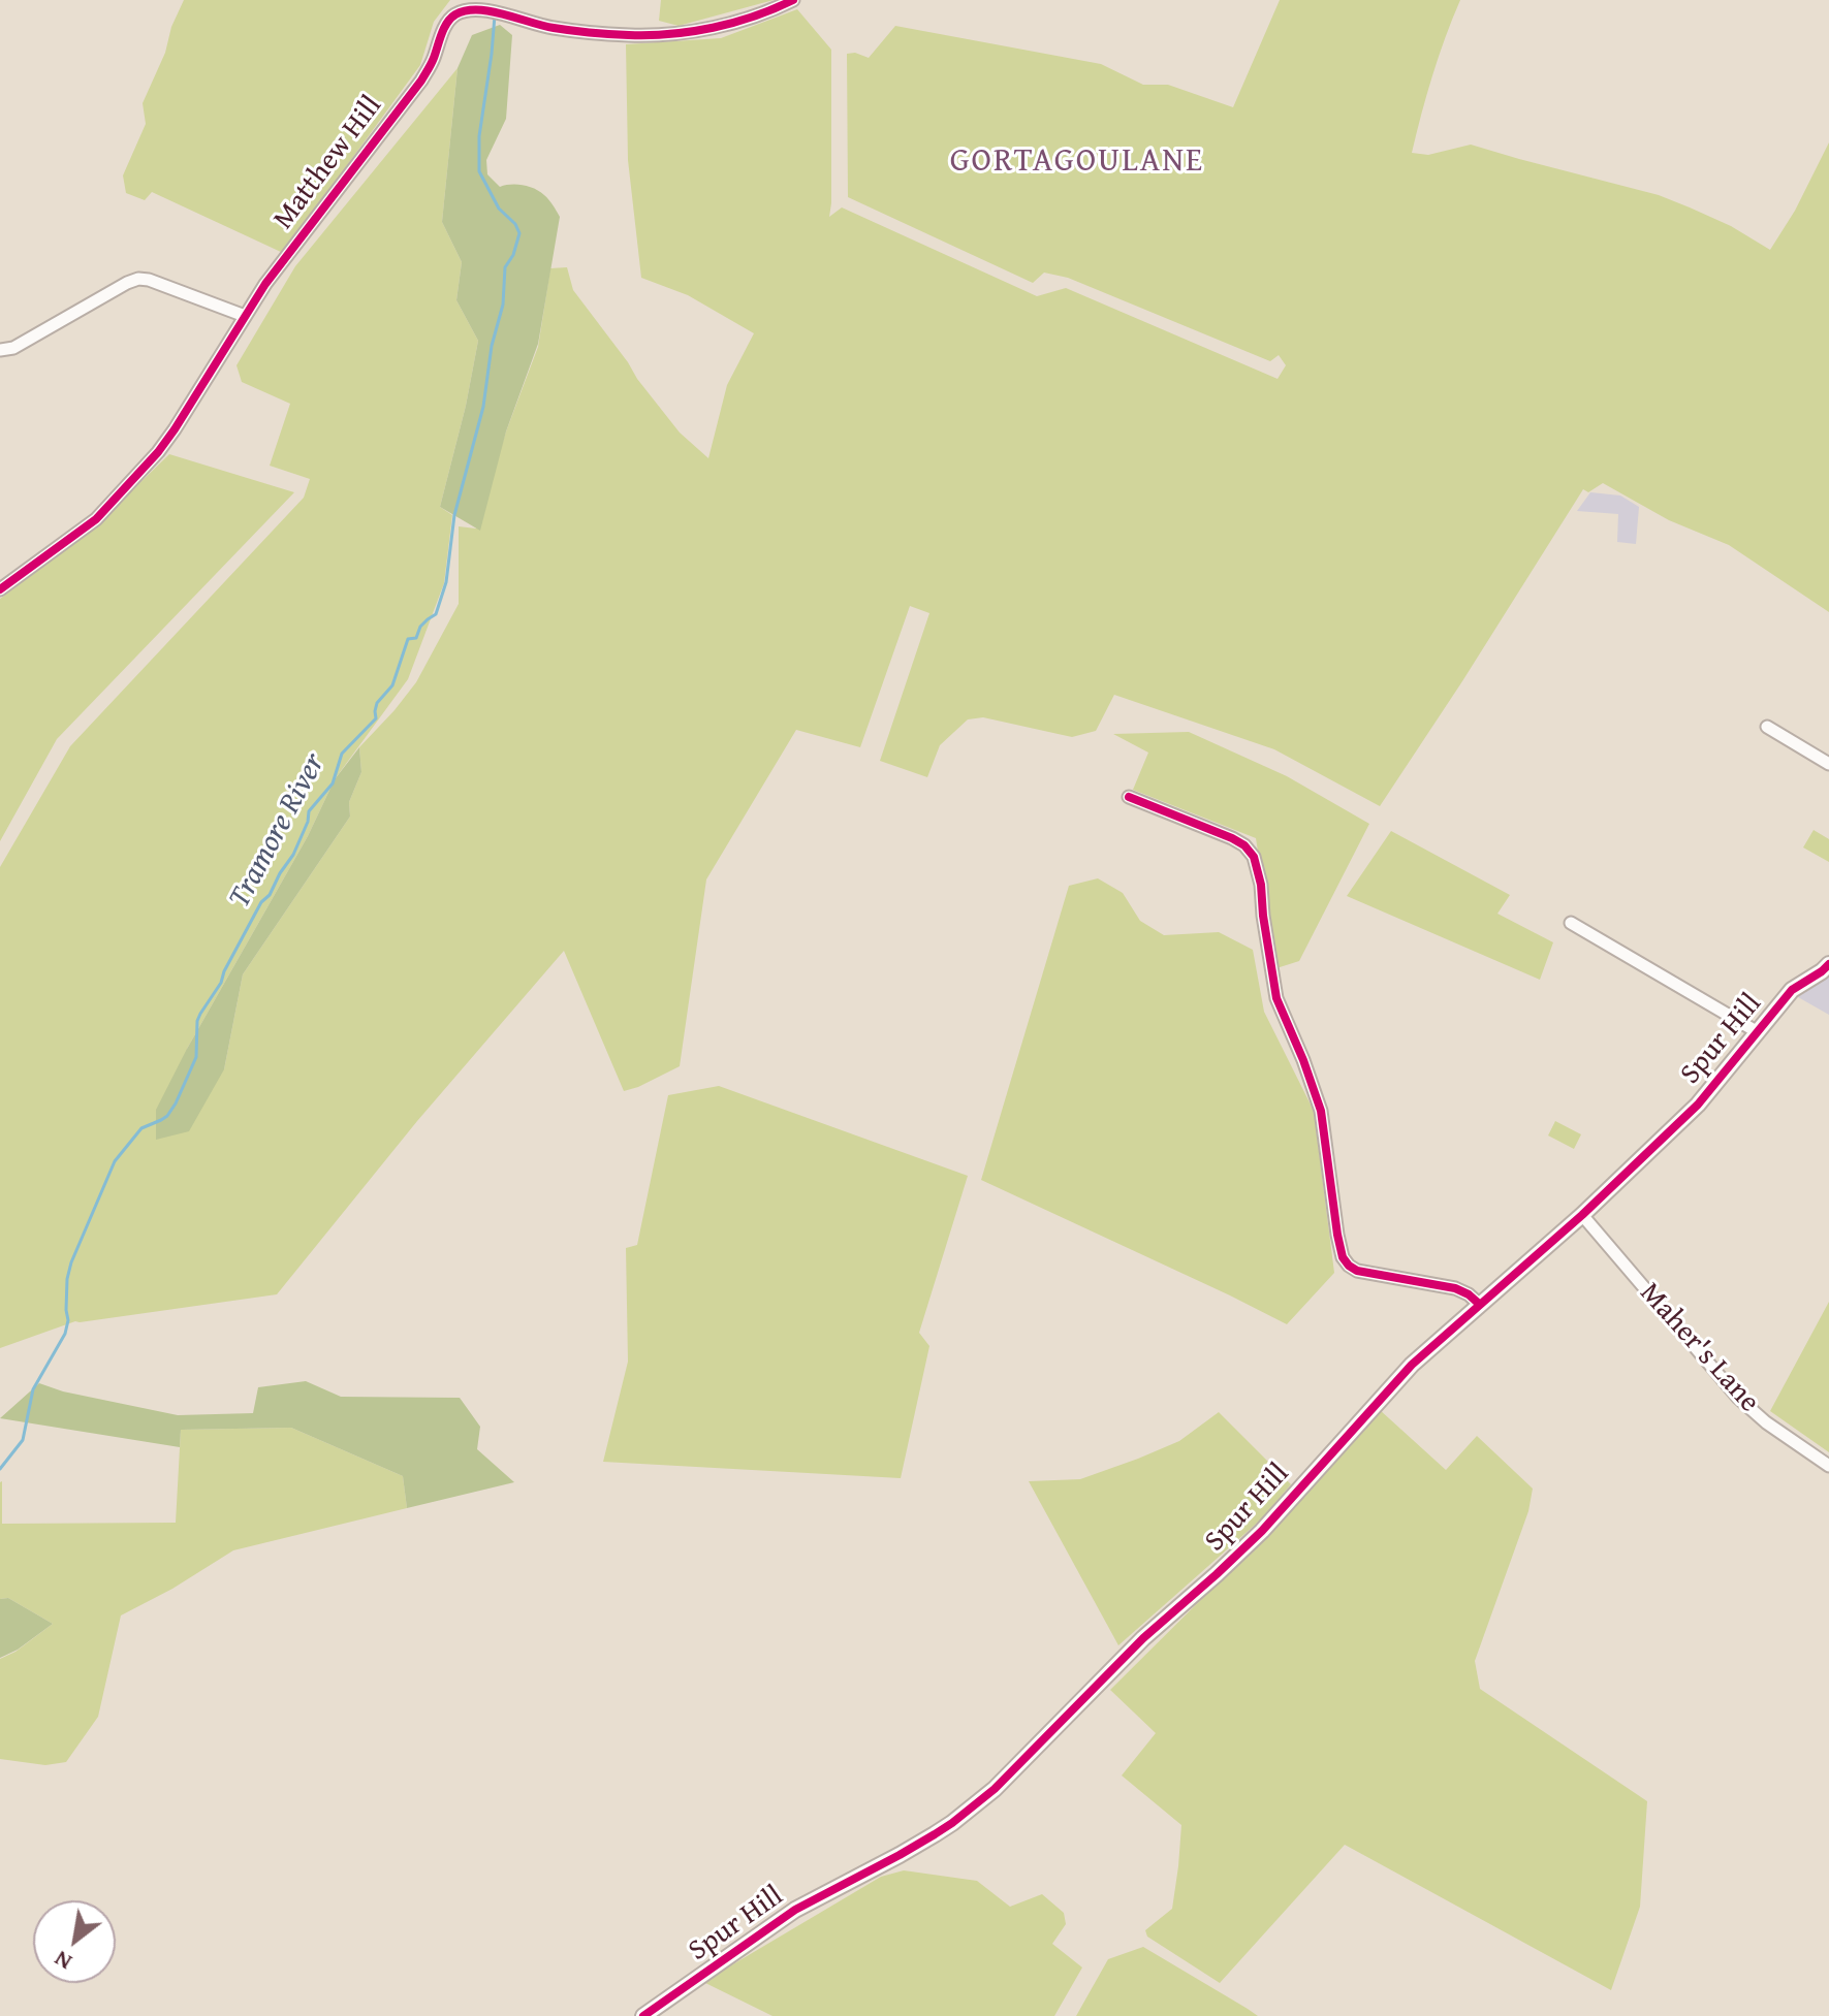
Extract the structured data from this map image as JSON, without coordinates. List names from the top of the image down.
{
  "streets": {
    "street": ["Matthew Hill", "Spur Hill", "Maher's Lane"]
  },
  "crossings": [
    ["Spur Hill", "Maher's Lane"]
  ],
  "districts": ["GORTAGOULANE"],
  "water": ["Tramore River"],
  "north": "bottom left"
}
